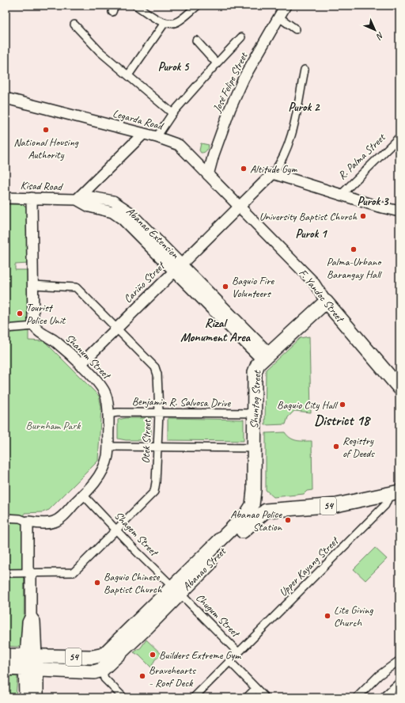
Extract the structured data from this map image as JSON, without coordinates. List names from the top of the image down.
{
  "streets": {
    "highway": [
      "F. Yandoc Street",
      "Shuntog Street",
      "54",
      "Abanao Street"
    ],
    "street": [
      "José Felipe Street",
      "Legarda Road",
      "R. Palma Street",
      "Kisad Road",
      "Abanao Extension",
      "Cariño Street",
      "Shanum Street",
      "Benjamin R. Salvosa Drive",
      "Otek Street",
      "Shagem Street",
      "Upper Kayang Street",
      "Chugum Street"
    ]
  },
  "crossings": [
    ["José Felipe Street", "Legarda Road"],
    ["Legarda Road", "Cariño Street"],
    ["Legarda Road", "F. Yandoc Street"],
    ["R. Palma Street", "Cariño Street"],
    ["Kisad Road", "Abanao Extension"],
    ["Abanao Extension", "Cariño Street"],
    ["Abanao Extension", "Shuntog Street"],
    ["Cariño Street", "F. Yandoc Street"],
    ["Cariño Street", "Shanum Street"],
    ["Cariño Street", "Otek Street"],
    ["F. Yandoc Street", "Shuntog Street"],
    ["Shanum Street", "Benjamin R. Salvosa Drive"],
    ["Shanum Street", "Shagem Street"],
    ["Shuntog Street", "Benjamin R. Salvosa Drive"],
    ["Shuntog Street", "54"],
    ["Shuntog Street", "Abanao Street"],
    ["Benjamin R. Salvosa Drive", "Otek Street"],
    ["Otek Street", "Shagem Street"],
    ["54", "Upper Kayang Street"],
    ["54", "Abanao Street"],
    ["Shagem Street", "Abanao Street"],
    ["Shagem Street", "Chugum Street"],
    ["Upper Kayang Street", "Chugum Street"],
    ["Abanao Street", "Chugum Street"]
  ],
  "districts": [
    "Purok 5",
    "Purok 2",
    "Purok 3",
    "Purok 1",
    "Rizal Monument Area",
    "District 18"
  ],
  "parks": ["Burnham Park"],
  "places": [
    "National Housing Authority",
    "Altitude Gym",
    "University Baptist Church",
    "Palma-Urbano Barangay Hall",
    "Baguio Fire Volunteers",
    "Tourist Police Unit",
    "Baguio City Hall",
    "Registry of Deeds",
    "Abanao Police Station",
    "Baguio Chinese Baptist Church",
    "Lite Giving Church",
    "Builders Extreme Gym",
    "Bravehearts - Roof Deck"
  ],
  "north": "bottom right"
}
